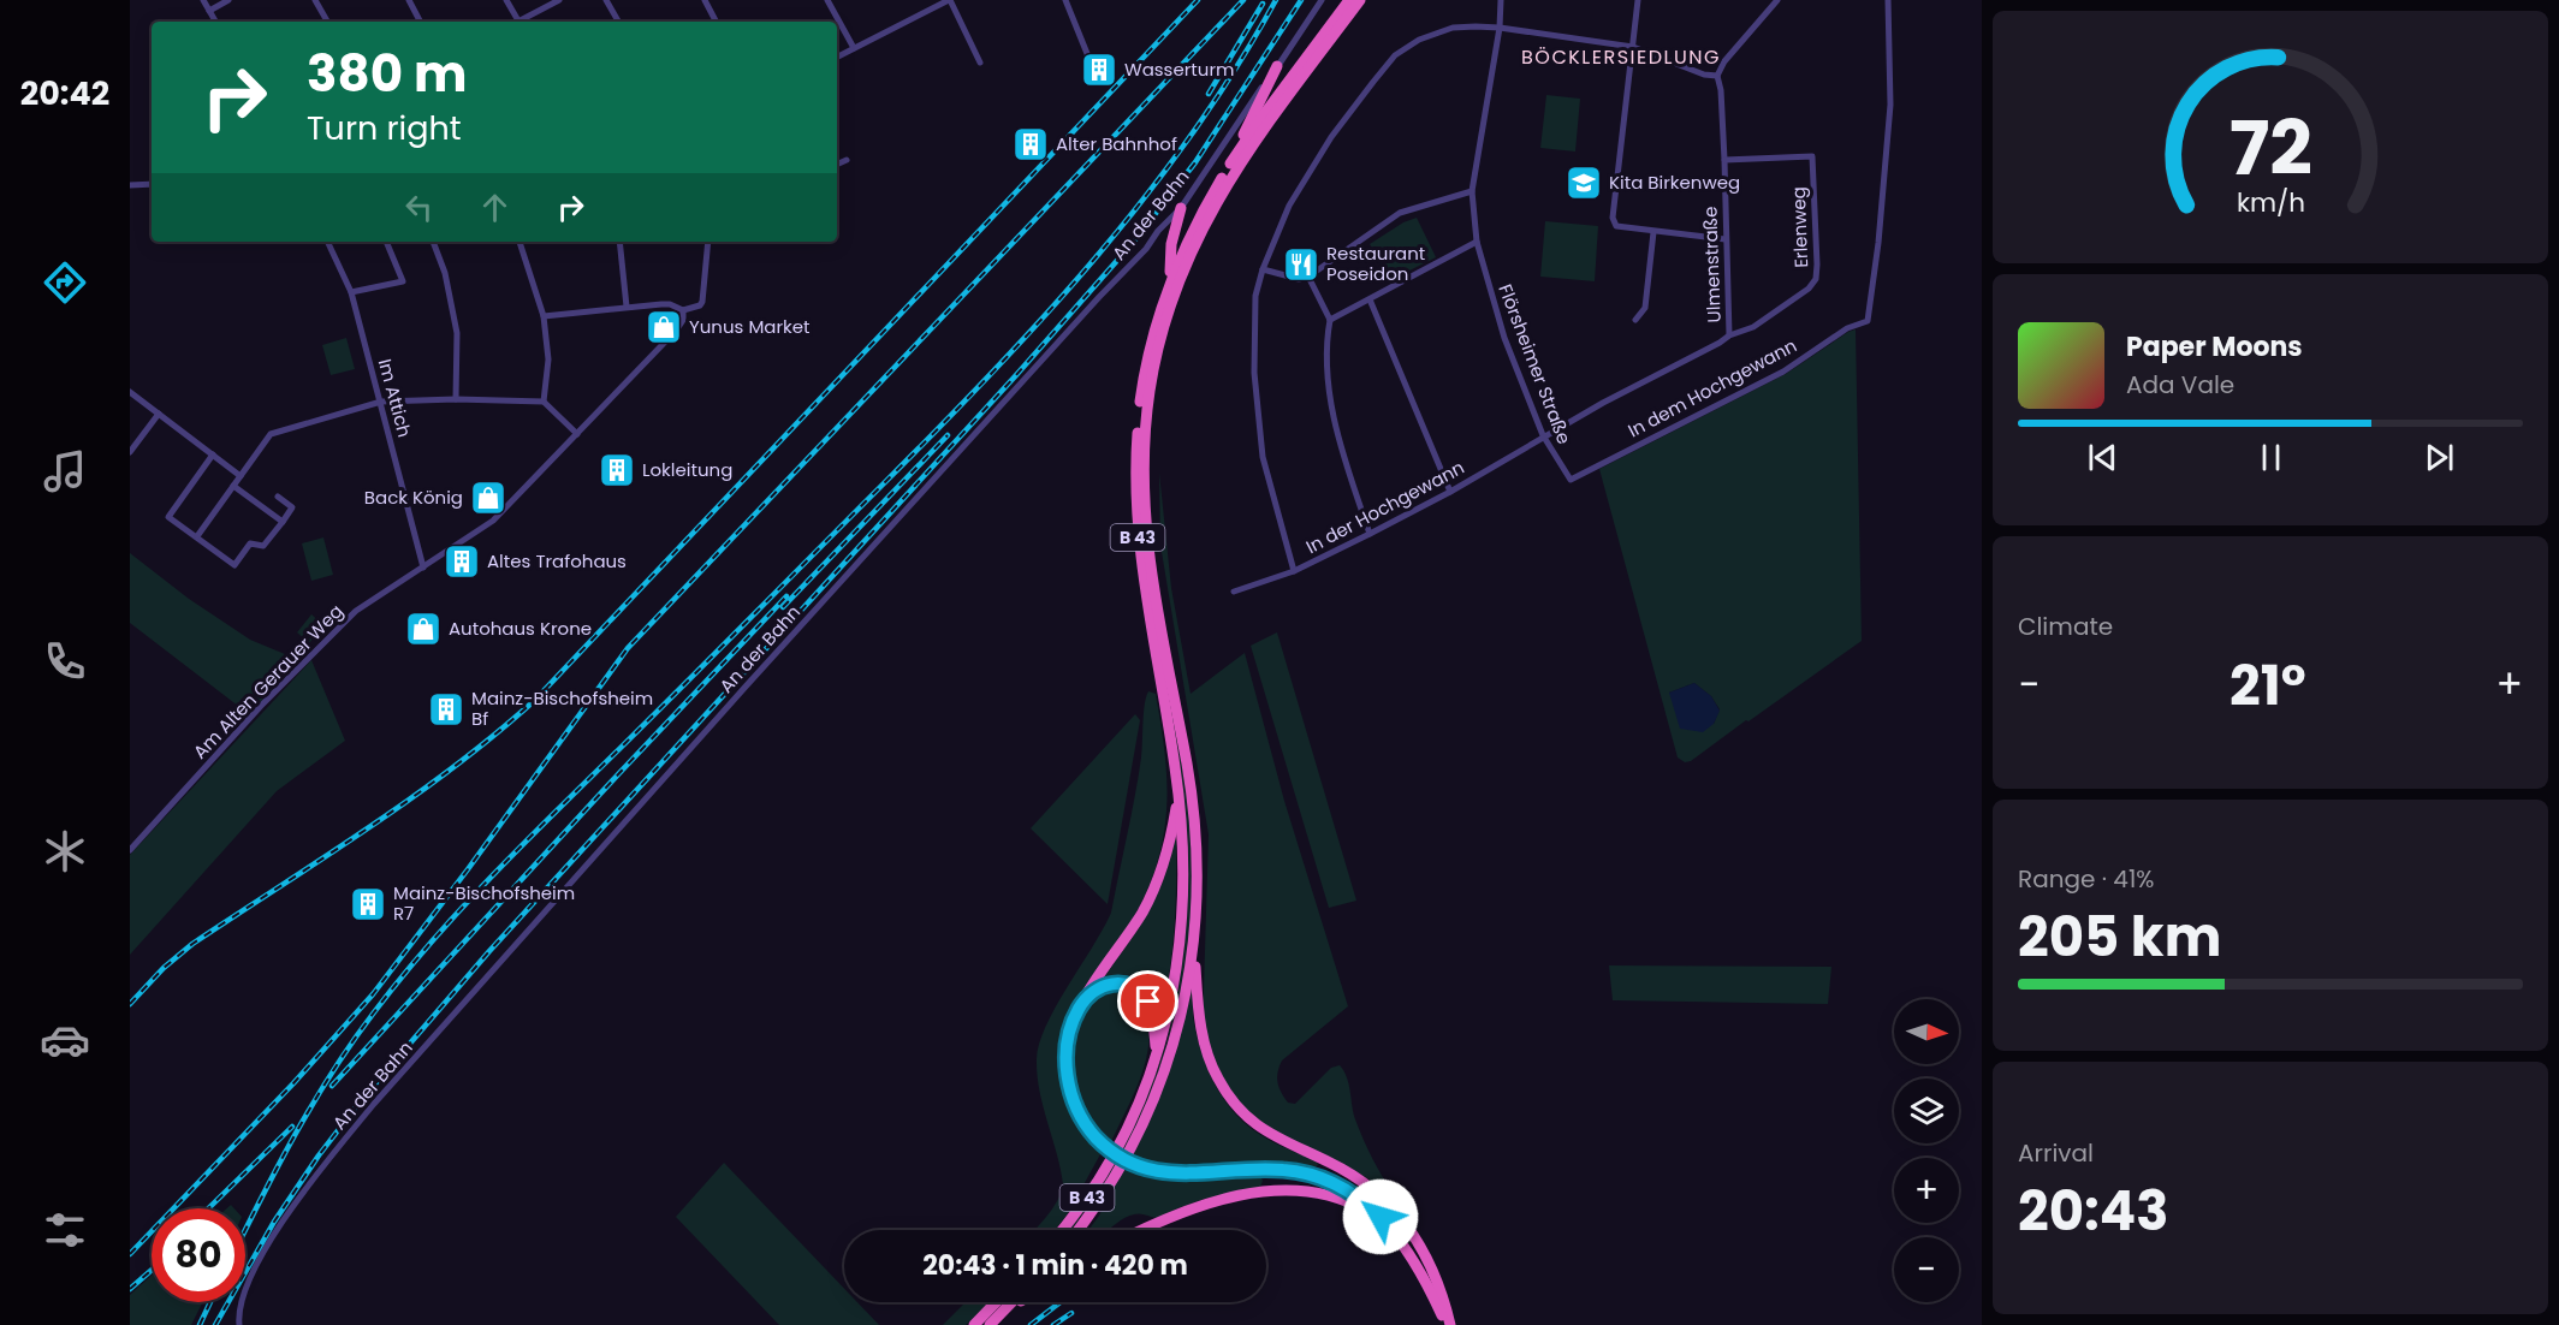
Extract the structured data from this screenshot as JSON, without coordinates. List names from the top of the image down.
{
  "streets": {
    "highway": ["B 43"],
    "street": [
      "An der Bahn",
      "Erlenweg",
      "Ulmenstraße",
      "Flörsheimer Straße",
      "In dem Hochgewann",
      "Im Attich",
      "In der Hochgewann",
      "Am Alten Gerauer Weg"
    ]
  },
  "crossings": [
    ["Erlenweg", "Ulmenstraße"],
    ["Ulmenstraße", "Flörsheimer Straße"],
    ["Ulmenstraße", "In der Hochgewann"],
    ["Flörsheimer Straße", "In dem Hochgewann"],
    ["Flörsheimer Straße", "In der Hochgewann"],
    ["Im Attich", "Am Alten Gerauer Weg"]
  ],
  "districts": ["BÖCKLERSIEDLUNG"],
  "places": {
    "building": [
      "Wasserturm",
      "Alter Bahnhof",
      "Lokleitung",
      "Altes Trafohaus",
      "Mainz-Bischofsheim Bf",
      "Mainz-Bischofsheim R7"
    ],
    "school or university": ["Kita Birkenweg"],
    "restaurant": ["Restaurant Poseidon"],
    "shop": ["Yunus Market", "Back König", "Autohaus Krone"]
  },
  "north": "right",
  "page": {
    "tabs": "20:42",
    "turn": ["380 m", "Turn right"],
    "song": ["Paper Moons", "Ada Vale"],
    "tile": [
      "Climate",
      ["Range · 41%", "205 km"],
      ["Arrival", "20:43"]
    ],
    "heat": ["−", "21°", "+"],
    "map_buttons": ["+", "−"],
    "limit": "80",
    "trip": "20:43 · 1 min · 420 m",
    "gauge": ["72", "km/h"]
  }
}
